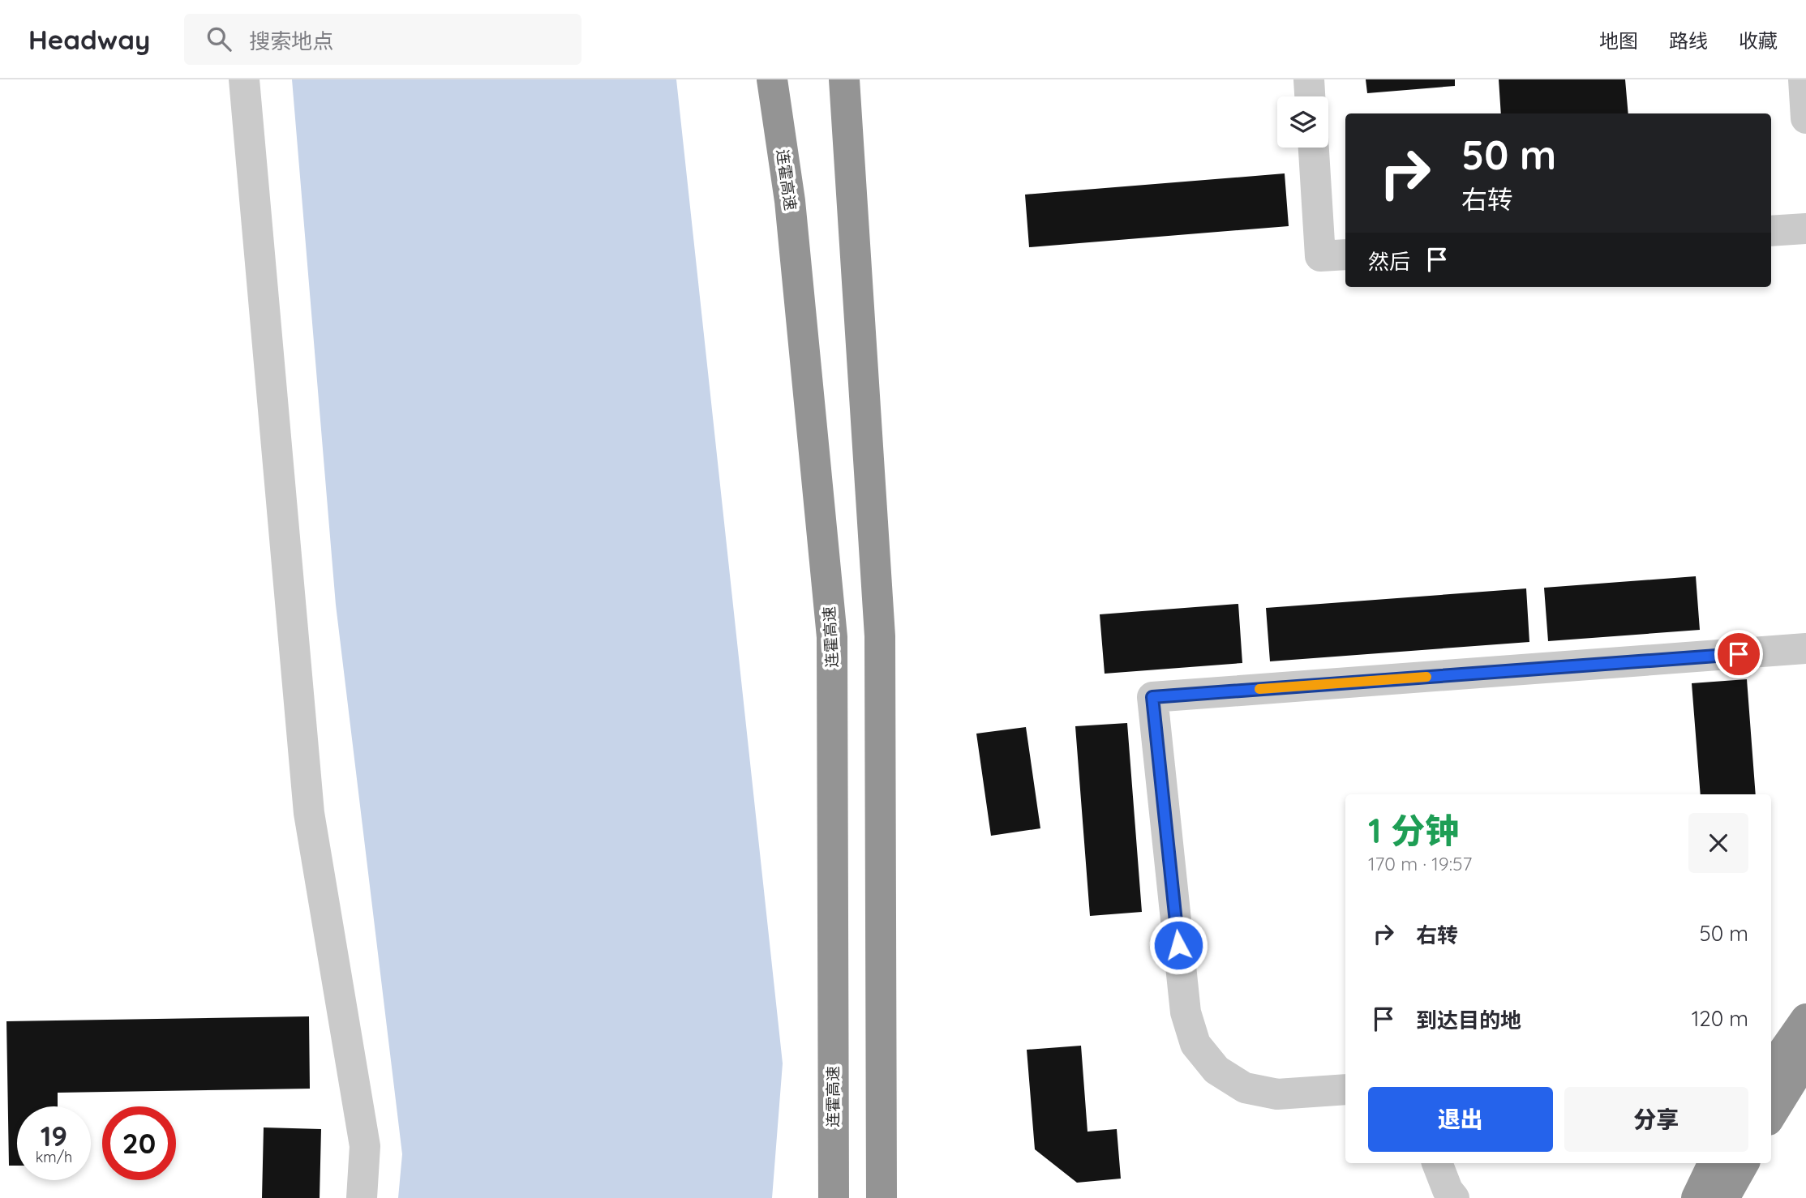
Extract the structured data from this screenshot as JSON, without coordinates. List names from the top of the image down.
{
  "streets": {
    "highway": ["连霍高速"]
  },
  "page": {
    "header": "Headway",
    "search": "搜索地点",
    "nav": ["地图", "路线", "收藏"],
    "turn": ["50 m", "右转"],
    "then": "然后",
    "heading": ["1 分钟", "170 m · 19:57"],
    "list": [
      {
        "name": "右转",
        "value": "50 m"
      },
      {
        "name": "到达目的地",
        "value": "120 m"
      }
    ],
    "buttons": ["退出", "分享"],
    "speed": "19 km/h",
    "limit": "20"
  }
}
